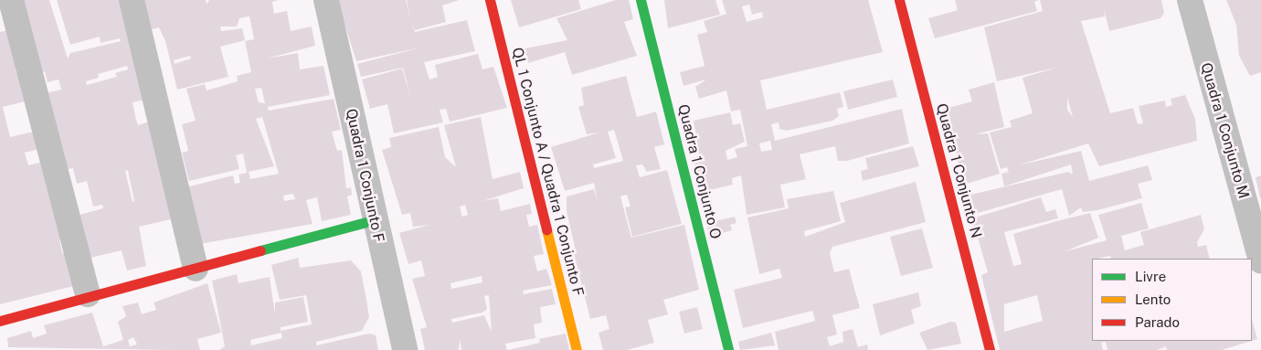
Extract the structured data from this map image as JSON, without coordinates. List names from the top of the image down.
{
  "streets": {
    "street": [
      "Quadra 1 Conjunto M",
      "Quadra 1 Conjunto N",
      "QL 1 Conjunto A / Quadra 1 Conjunto F",
      "Quadra 1 Conjunto O",
      "Quadra 1 Conjunto F"
    ]
  },
  "legend": ["Livre", "Lento", "Parado"]
}
